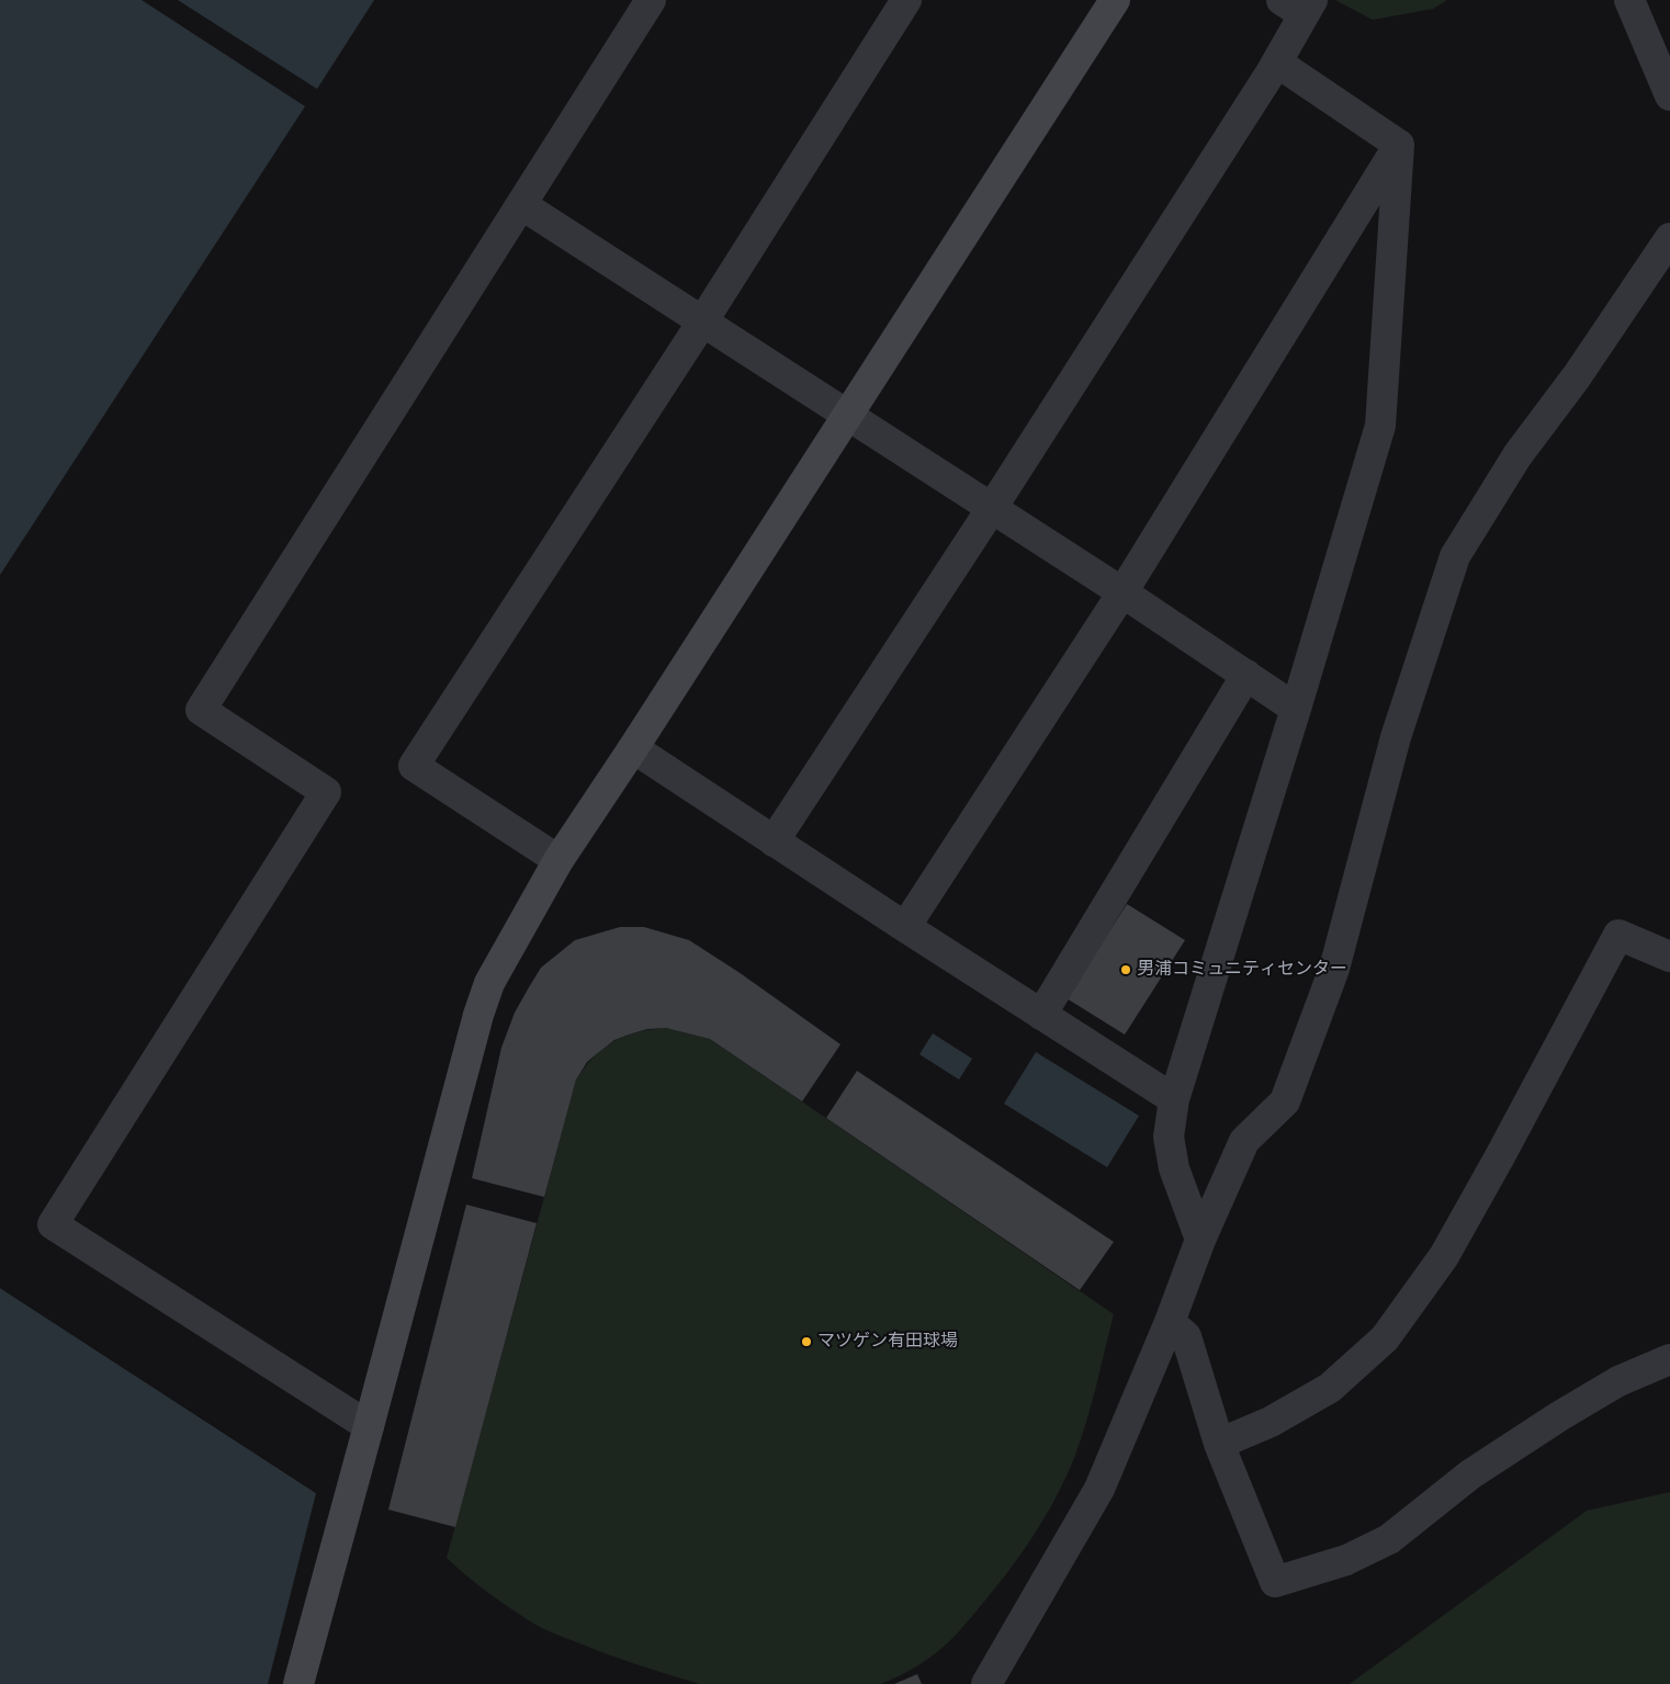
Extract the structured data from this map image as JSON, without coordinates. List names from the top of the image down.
{
  "places": ["男浦コミュニティセンター", "マツゲン有田球場"]
}
